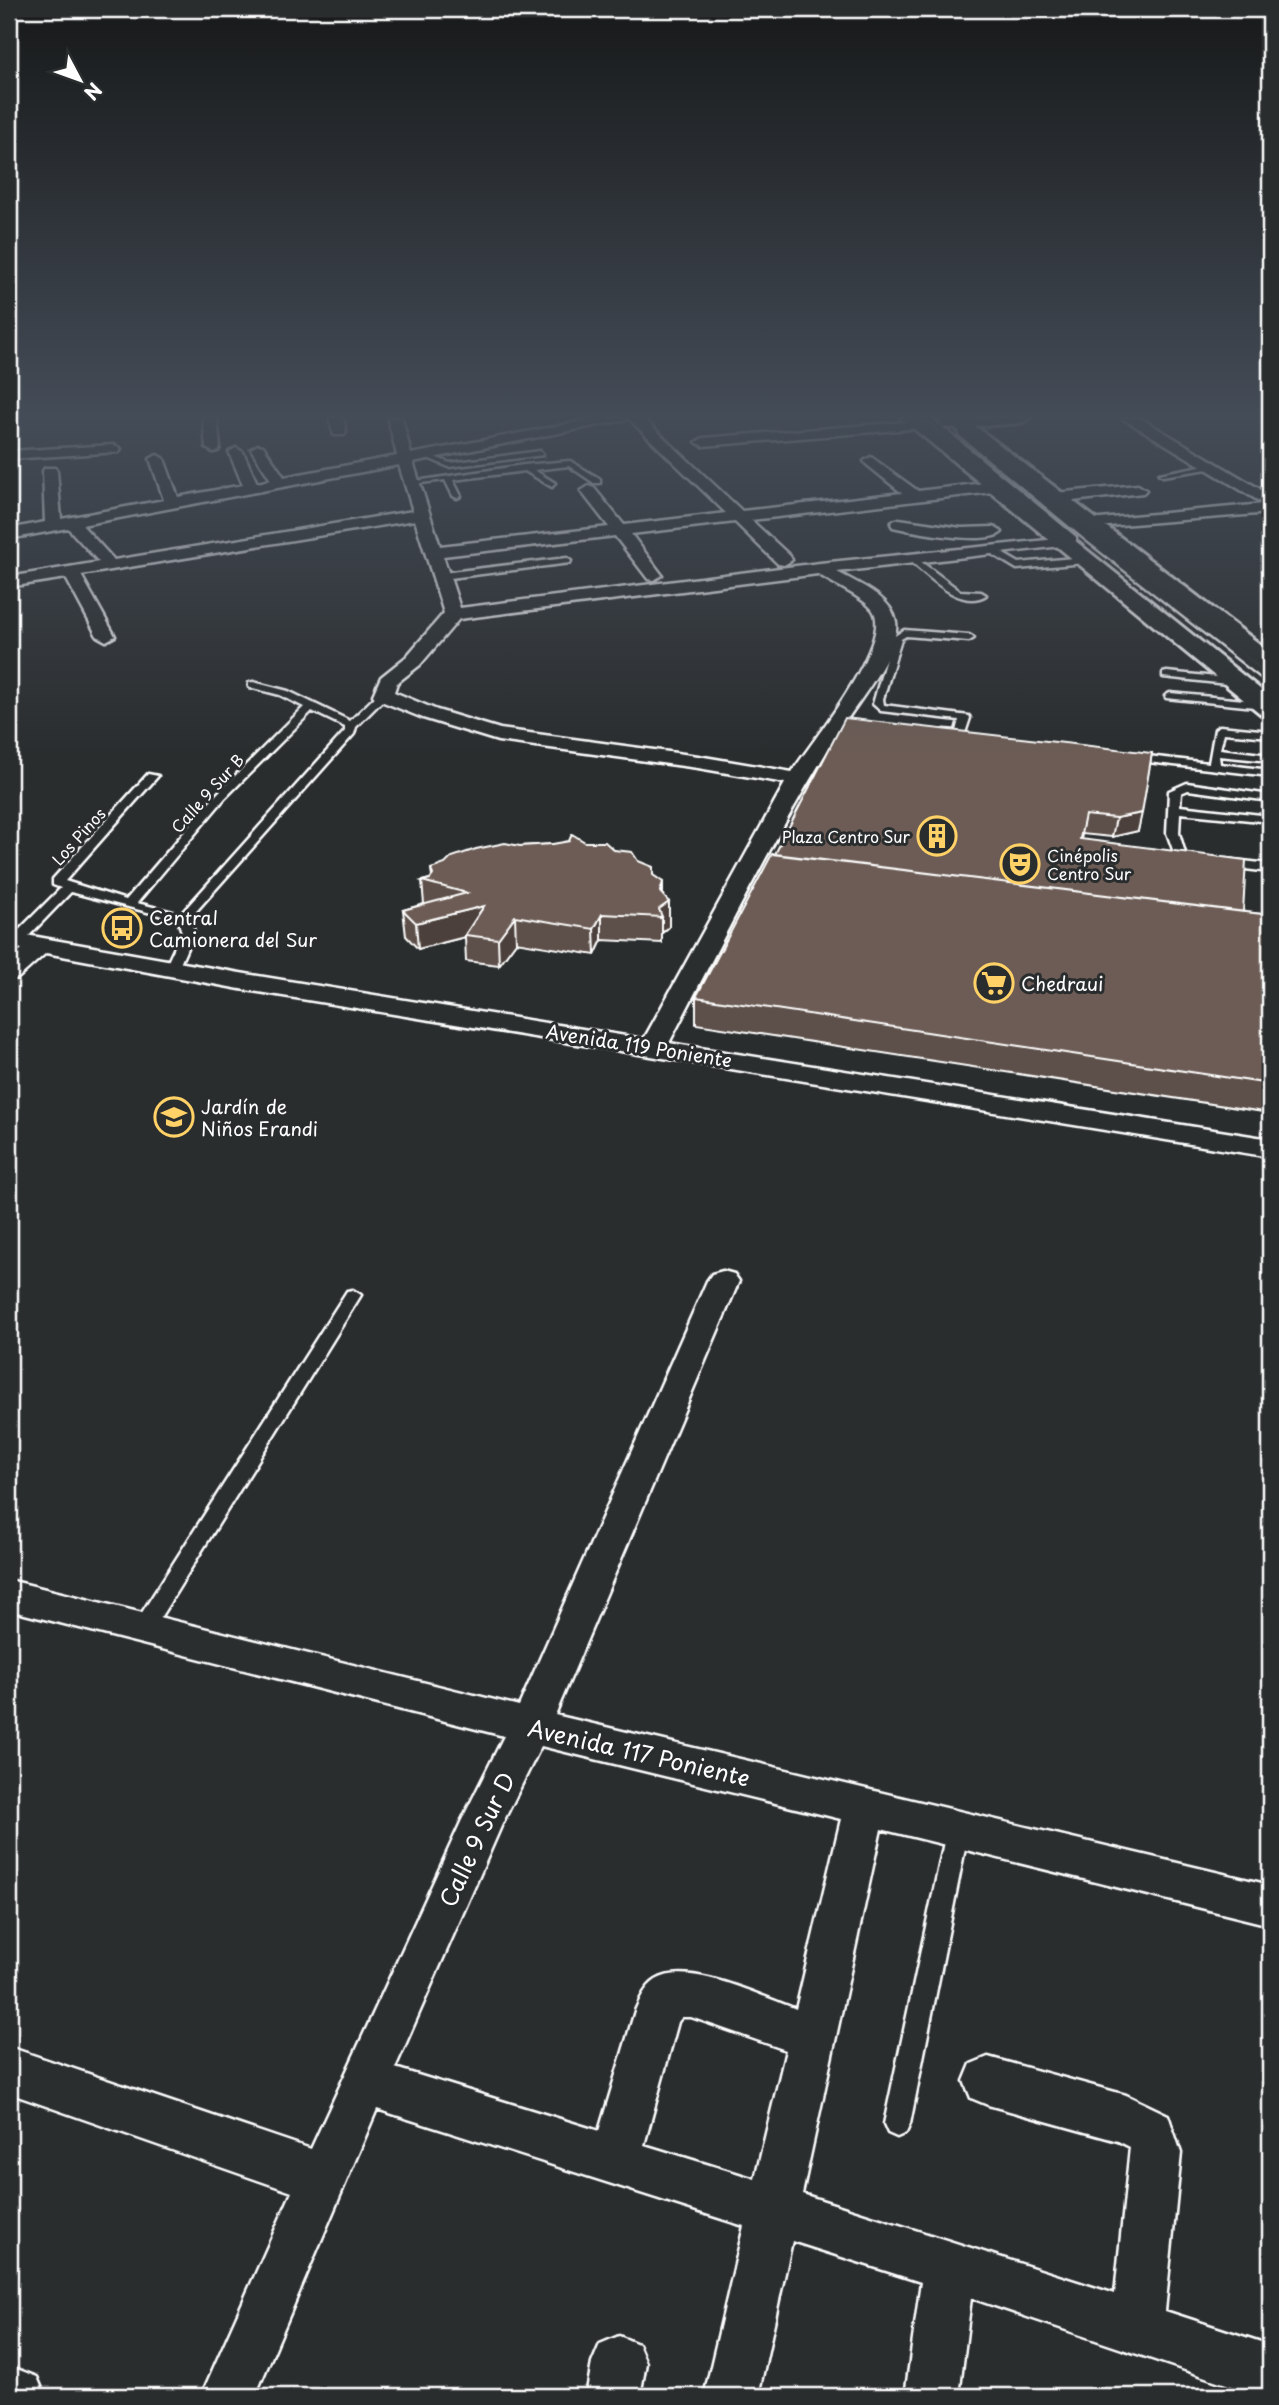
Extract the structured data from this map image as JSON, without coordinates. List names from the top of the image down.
{
  "streets": {
    "street": ["Avenida 119 Poniente", "Avenida 117 Poniente", "Calle 9 Sur D"],
    "lane": ["Calle 9 Sur B", "Los Pinos"]
  },
  "crossings": [
    ["Los Pinos", "Avenida 119 Poniente"],
    ["Avenida 117 Poniente", "Calle 9 Sur D"]
  ],
  "places": {
    "building": ["Plaza Centro Sur"],
    "theatre": ["Cinépolis Centro Sur"],
    "bus stop": ["Central Camionera del Sur"],
    "supermarket": ["Chedraui"],
    "school or university": ["Jardín de Niños Erandi"]
  },
  "north": "bottom right"
}
